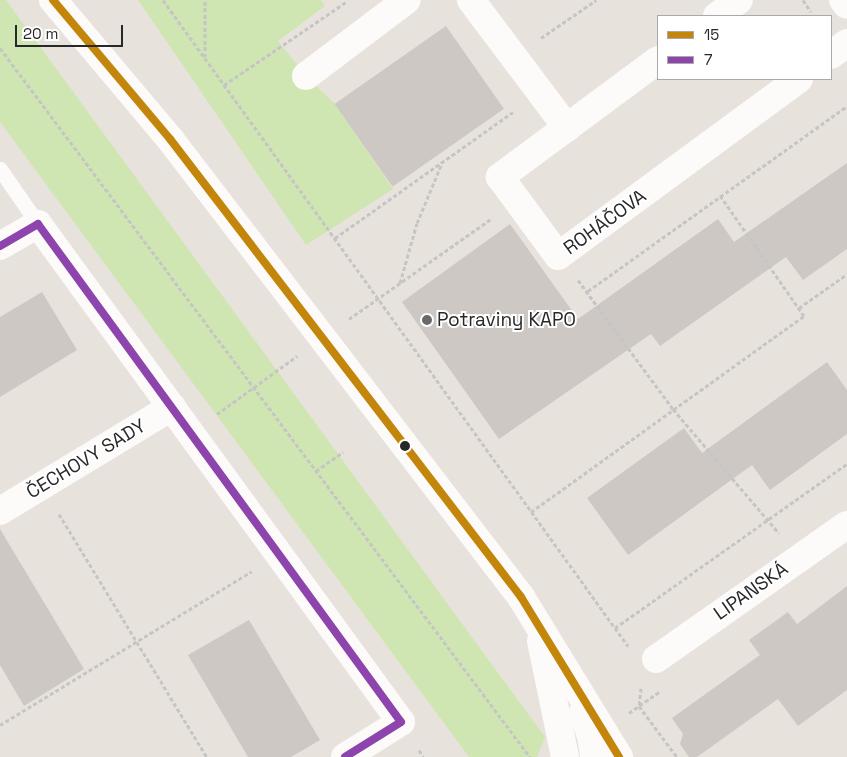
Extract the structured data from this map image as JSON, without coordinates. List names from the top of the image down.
{
  "streets": {
    "street": ["ROHÁČOVA", "ČECHOVY SADY", "LIPANSKÁ"]
  },
  "places": ["Potraviny KAPO"],
  "lines": ["transit line 15", "transit line 7"],
  "legend": ["15", "7"],
  "scale_bar": "20 m"
}
